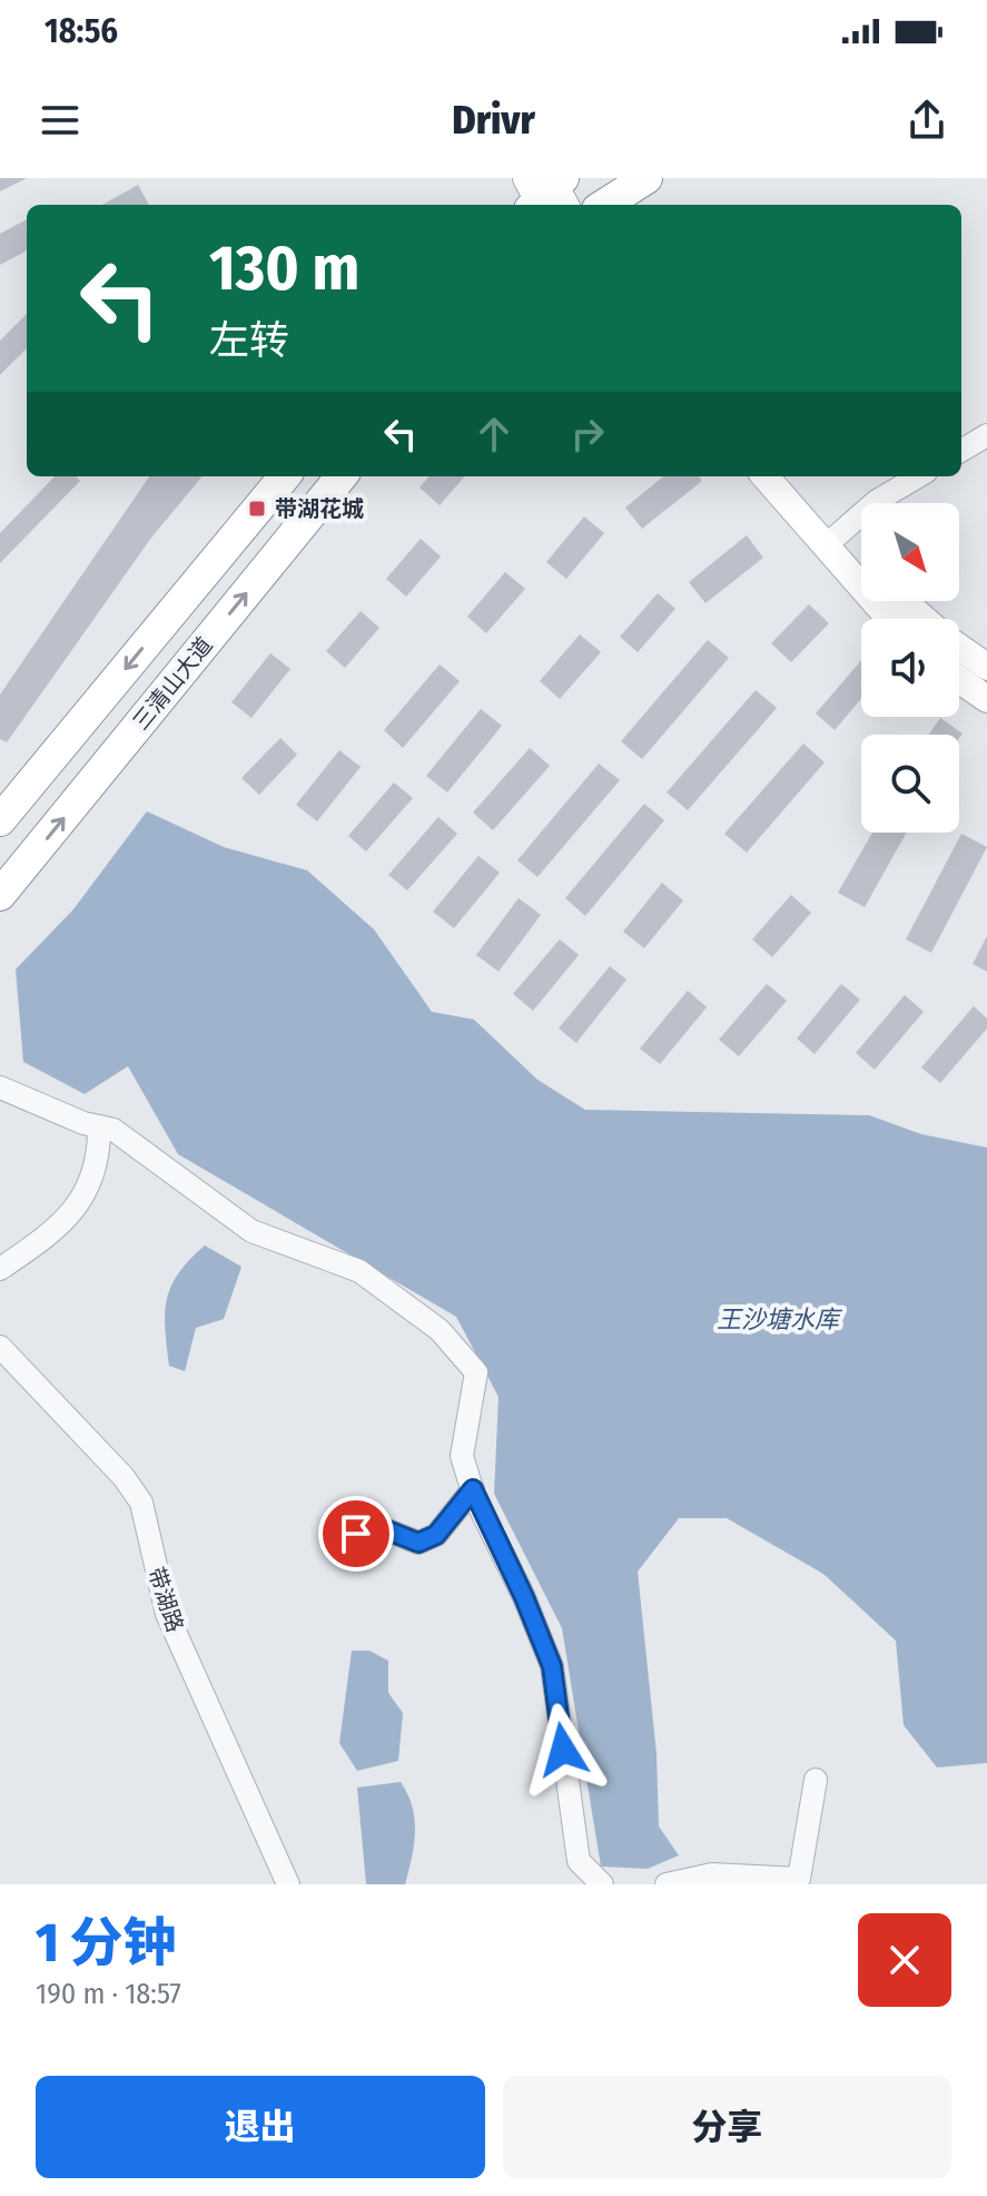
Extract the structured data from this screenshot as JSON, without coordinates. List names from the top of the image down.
{
  "streets": {
    "highway": ["三清山大道"],
    "street": ["带湖路"]
  },
  "water": ["王沙塘水库"],
  "places": {
    "transit": ["带湖花城"]
  },
  "north": "bottom right",
  "page": {
    "status": "18:56",
    "header": "Drivr",
    "turn": ["130 m", "左转"],
    "heading": ["1 分钟", "190 m · 18:57"],
    "buttons": ["退出", "分享"]
  }
}
